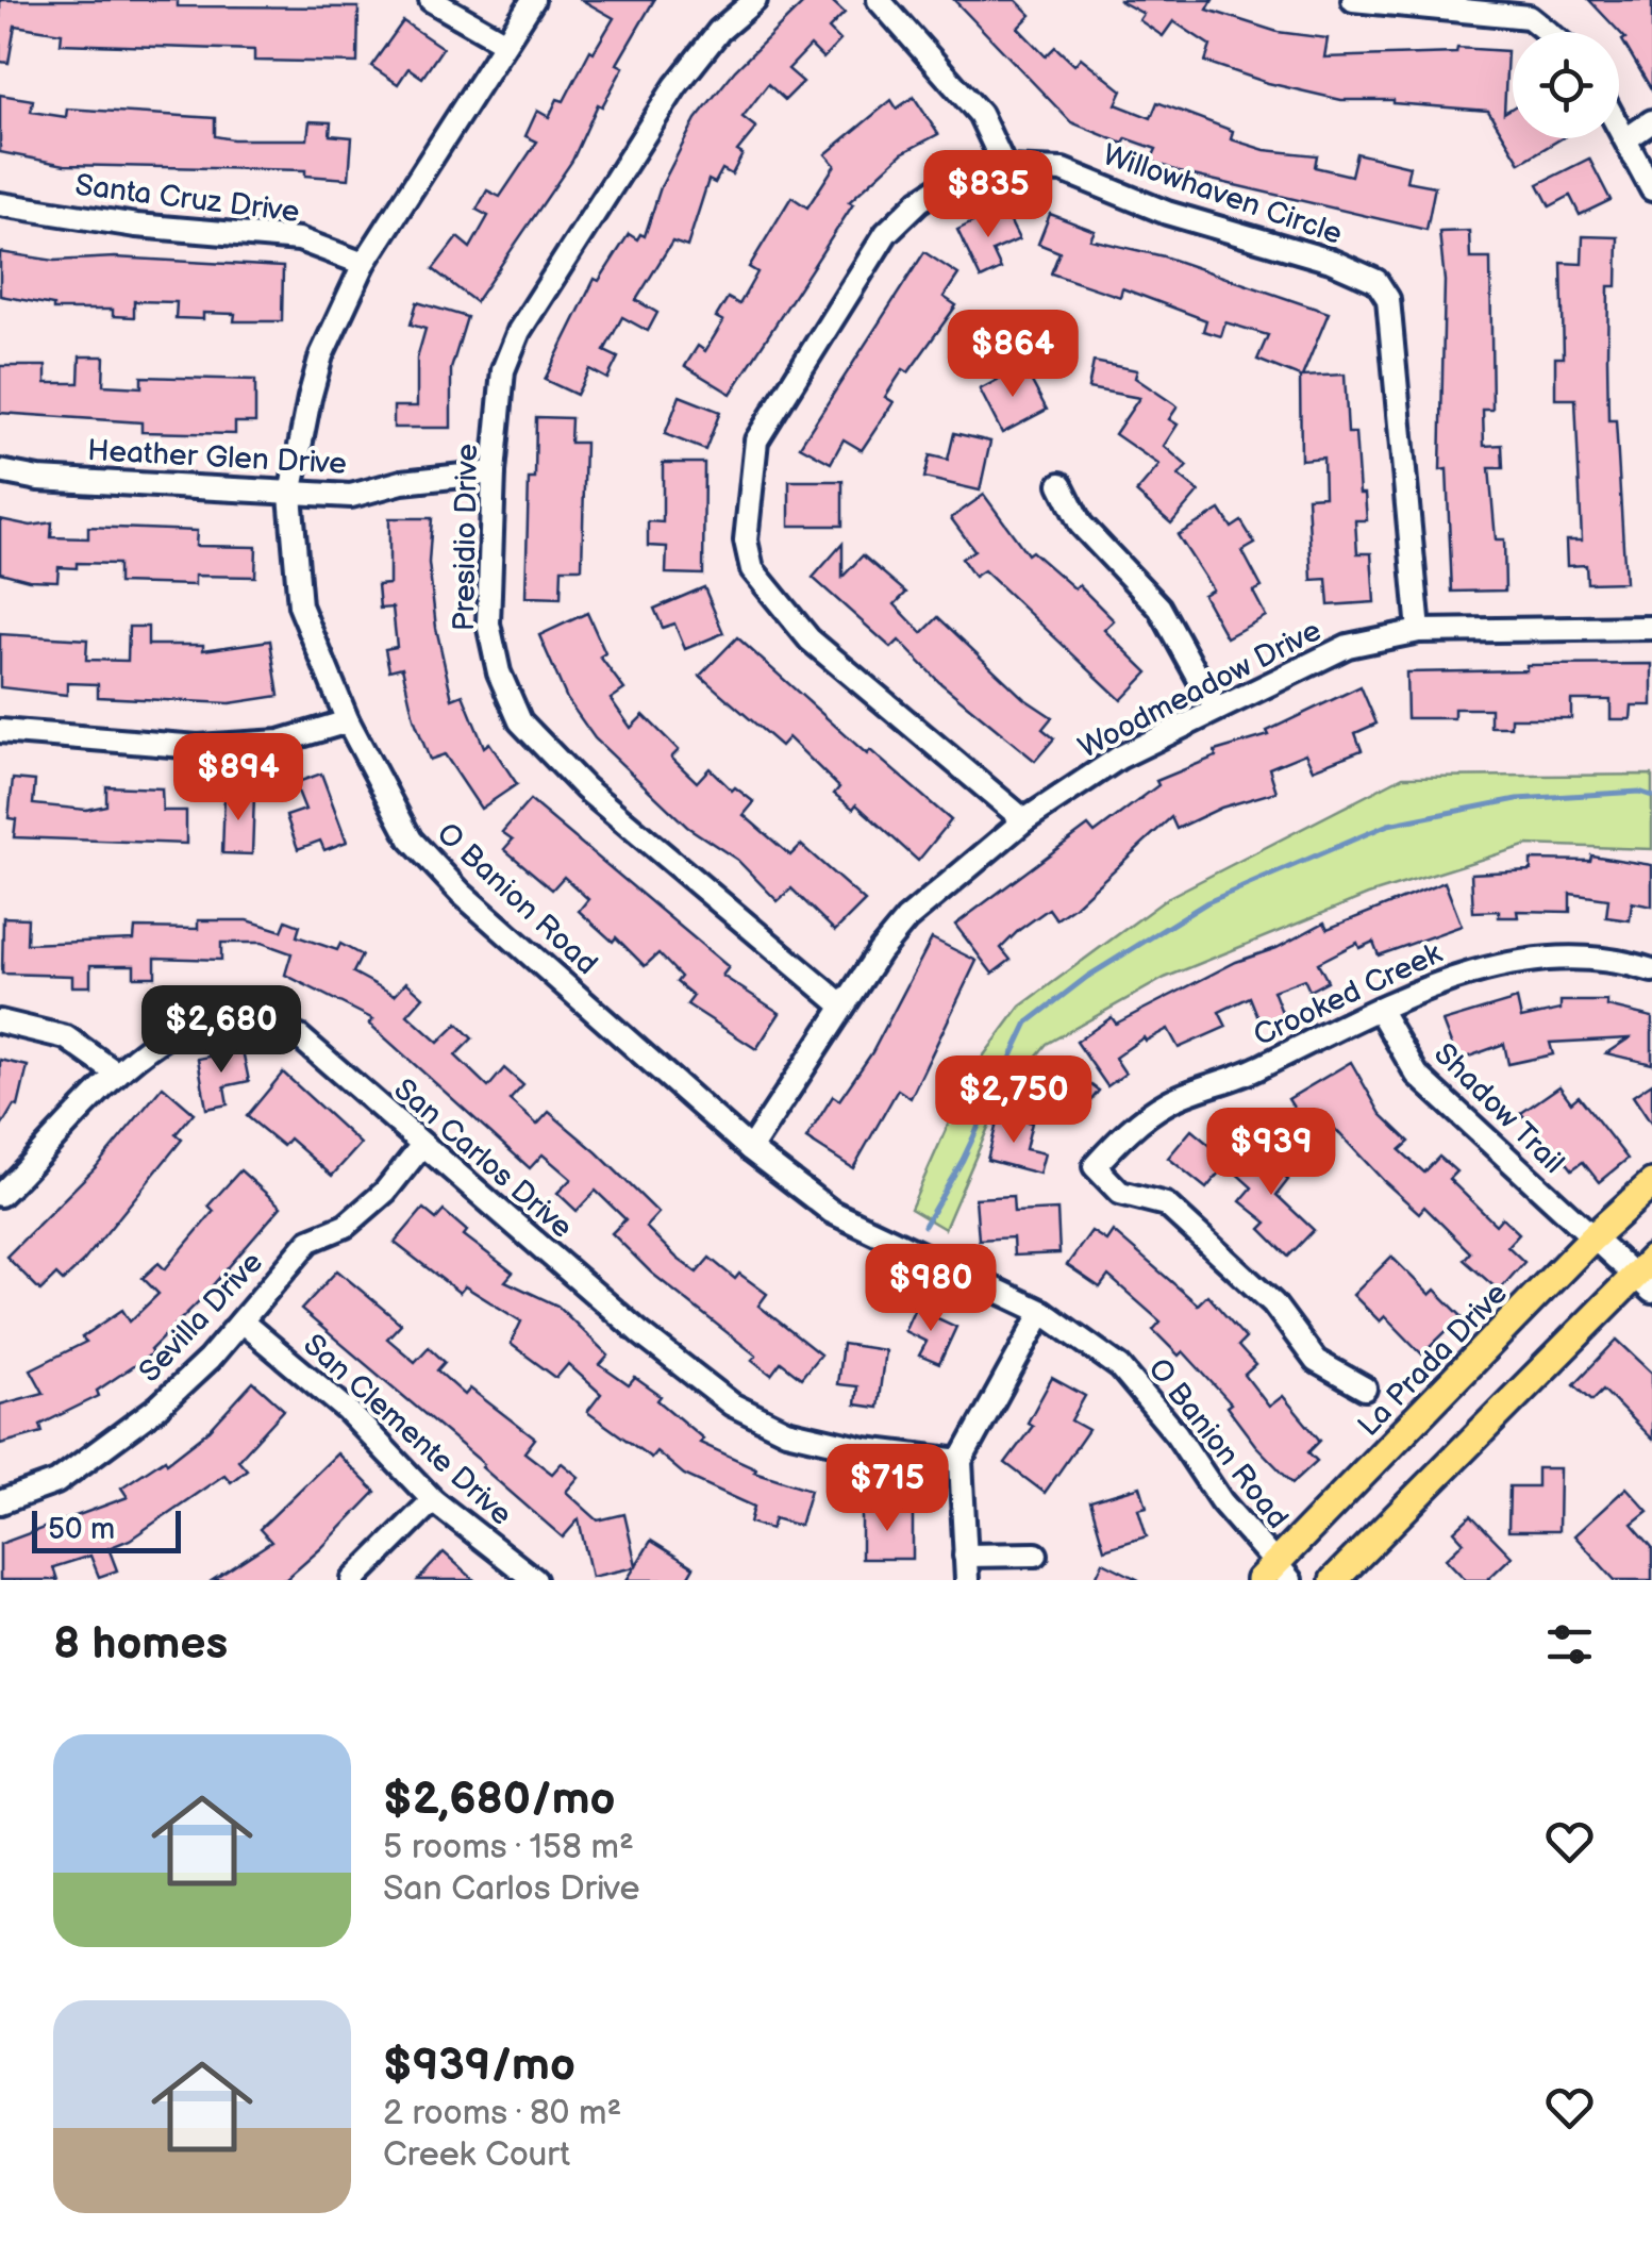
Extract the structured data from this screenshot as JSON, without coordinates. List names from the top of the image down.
{
  "streets": {
    "main road": ["La Prada Drive"],
    "street": [
      "Willowhaven Circle",
      "Santa Cruz Drive",
      "Heather Glen Drive",
      "Presidio Drive",
      "Woodmeadow Drive",
      "O Banion Road",
      "Crooked Creek",
      "Shadow Trail",
      "San Carlos Drive",
      "Sevilla Drive",
      "San Clemente Drive"
    ]
  },
  "crossings": [
    ["Willowhaven Circle", "Woodmeadow Drive"],
    ["Santa Cruz Drive", "O Banion Road"],
    ["Heather Glen Drive", "Presidio Drive"],
    ["Heather Glen Drive", "O Banion Road"],
    ["Presidio Drive", "Woodmeadow Drive"],
    ["Woodmeadow Drive", "O Banion Road"],
    ["O Banion Road", "La Prada Drive"],
    ["Crooked Creek", "Shadow Trail"],
    ["Shadow Trail", "La Prada Drive"],
    ["San Carlos Drive", "Sevilla Drive"],
    ["Sevilla Drive", "San Clemente Drive"]
  ],
  "scale_bar": "50 m",
  "page": {
    "price": [
      "$835",
      "$864",
      "$894",
      "$2,680",
      "$2,750",
      "$939",
      "$980",
      "$715"
    ],
    "scale": "50 m",
    "heading": "8 homes",
    "list": [
      {
        "name": "$2,680/mo",
        "note": "5 rooms · 158 m² · San Carlos Drive"
      },
      {
        "name": "$939/mo",
        "note": "2 rooms · 80 m² · Creek Court"
      }
    ]
  }
}
